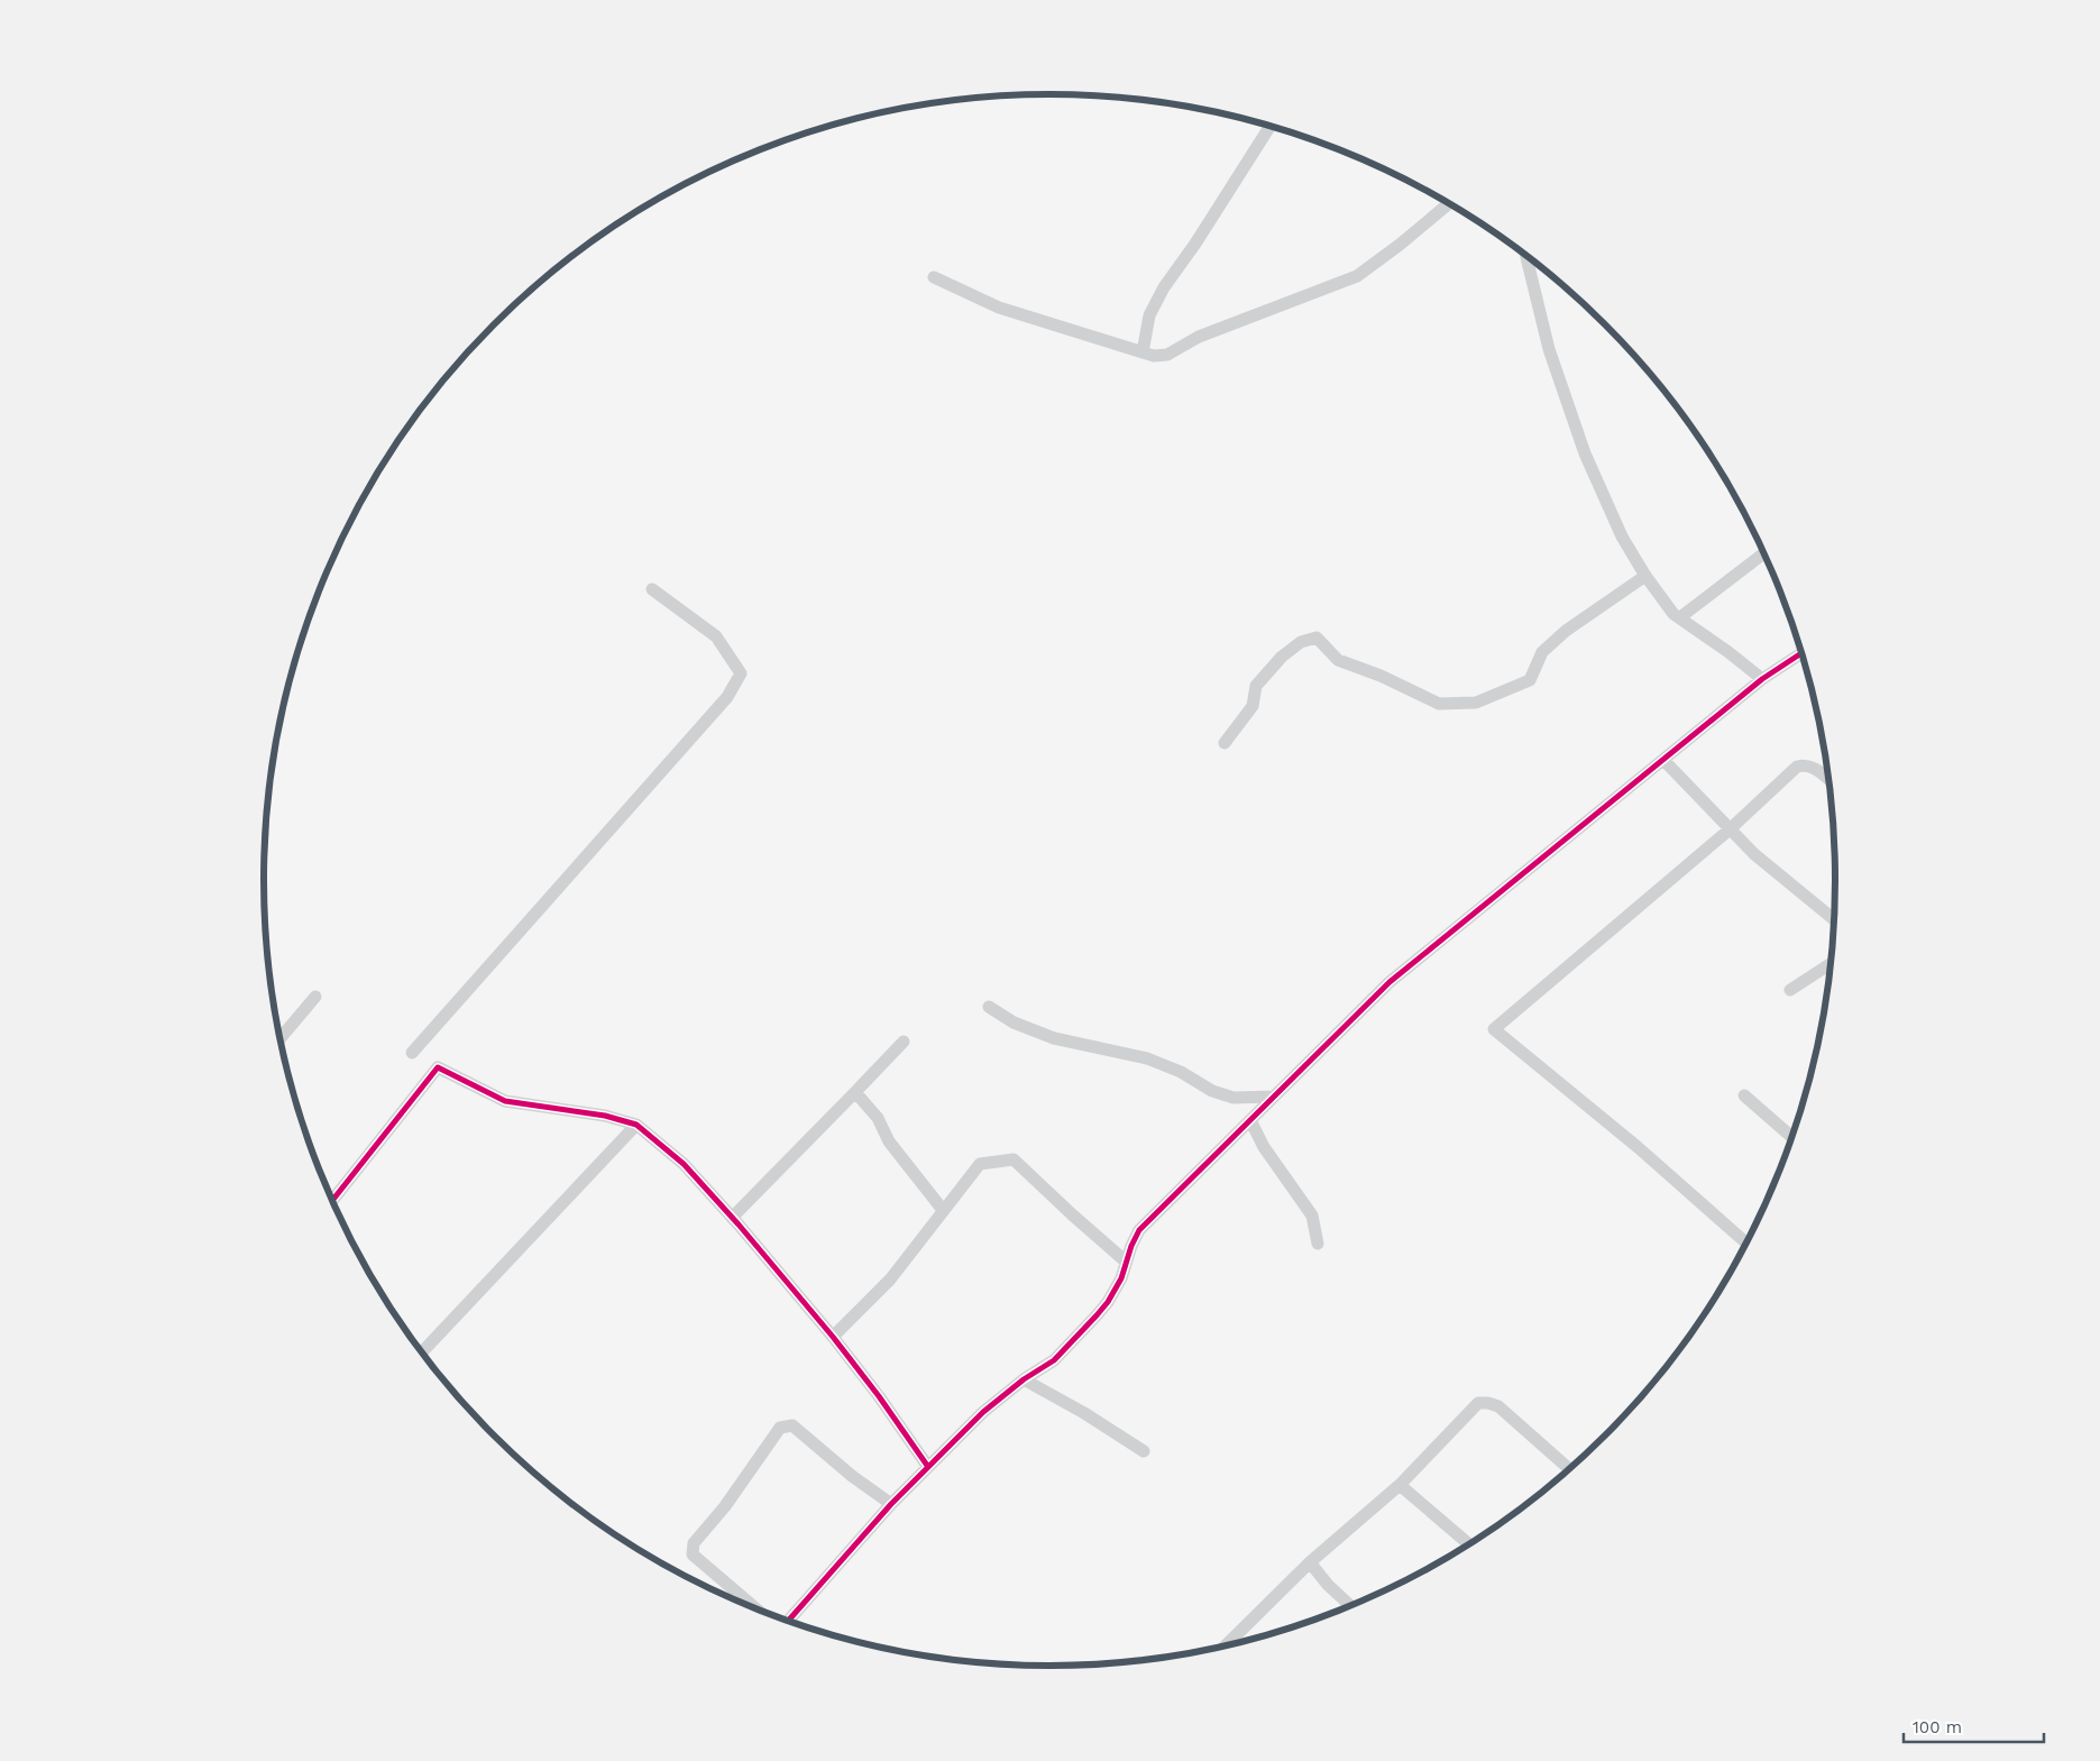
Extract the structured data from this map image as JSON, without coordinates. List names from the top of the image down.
{
  "scale_bar": "100 m"
}
